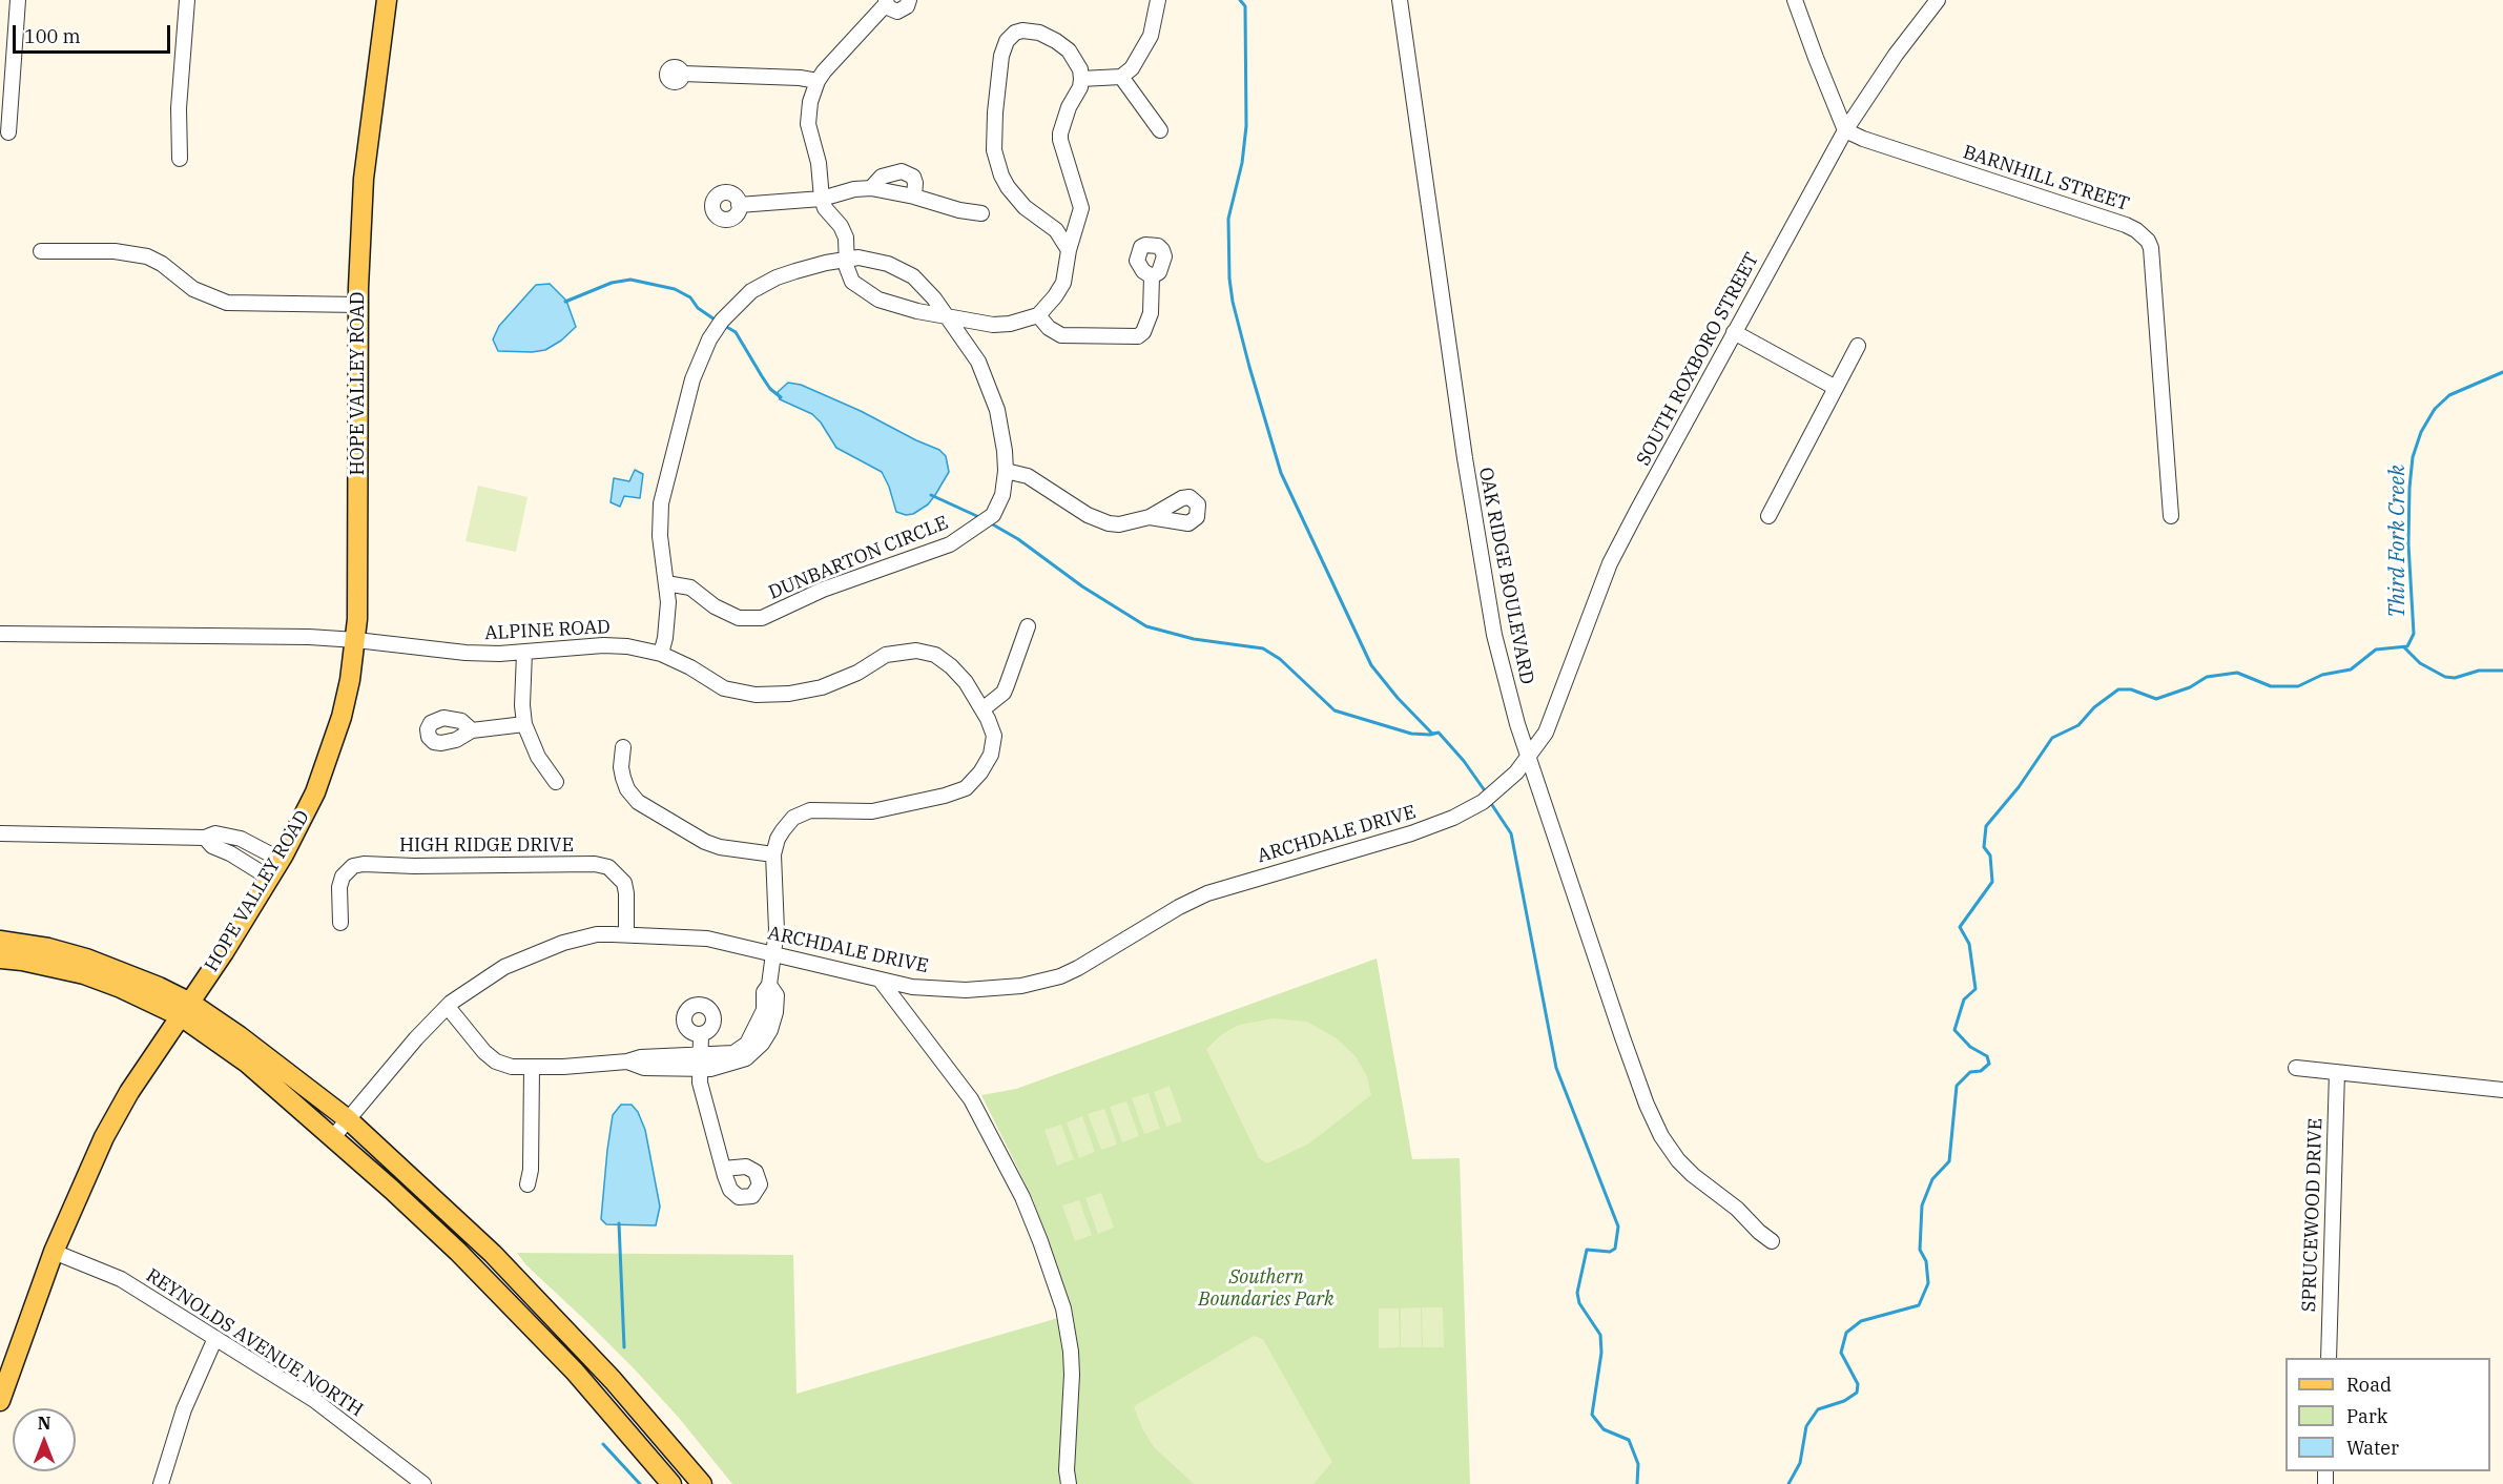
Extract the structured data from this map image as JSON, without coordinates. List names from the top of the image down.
{
  "streets": {
    "main road": ["HOPE VALLEY ROAD"],
    "street": [
      "BARNHILL STREET",
      "SOUTH ROXBORO STREET",
      "DUNBARTON CIRCLE",
      "OAK RIDGE BOULEVARD",
      "ALPINE ROAD",
      "ARCHDALE DRIVE",
      "HIGH RIDGE DRIVE",
      "SPRUCEWOOD DRIVE",
      "REYNOLDS AVENUE NORTH"
    ]
  },
  "crossings": [
    ["BARNHILL STREET", "SOUTH ROXBORO STREET"],
    ["SOUTH ROXBORO STREET", "OAK RIDGE BOULEVARD"],
    ["SOUTH ROXBORO STREET", "ARCHDALE DRIVE"],
    ["HOPE VALLEY ROAD", "ALPINE ROAD"],
    ["HOPE VALLEY ROAD", "REYNOLDS AVENUE NORTH"],
    ["DUNBARTON CIRCLE", "ALPINE ROAD"],
    ["OAK RIDGE BOULEVARD", "ARCHDALE DRIVE"],
    ["ALPINE ROAD", "ARCHDALE DRIVE"],
    ["ARCHDALE DRIVE", "HIGH RIDGE DRIVE"]
  ],
  "water": ["Third Fork Creek"],
  "parks": ["Southern Boundaries Park"],
  "legend": ["Road", "Park", "Water"],
  "scale_bar": "100 m",
  "north": "top"
}
